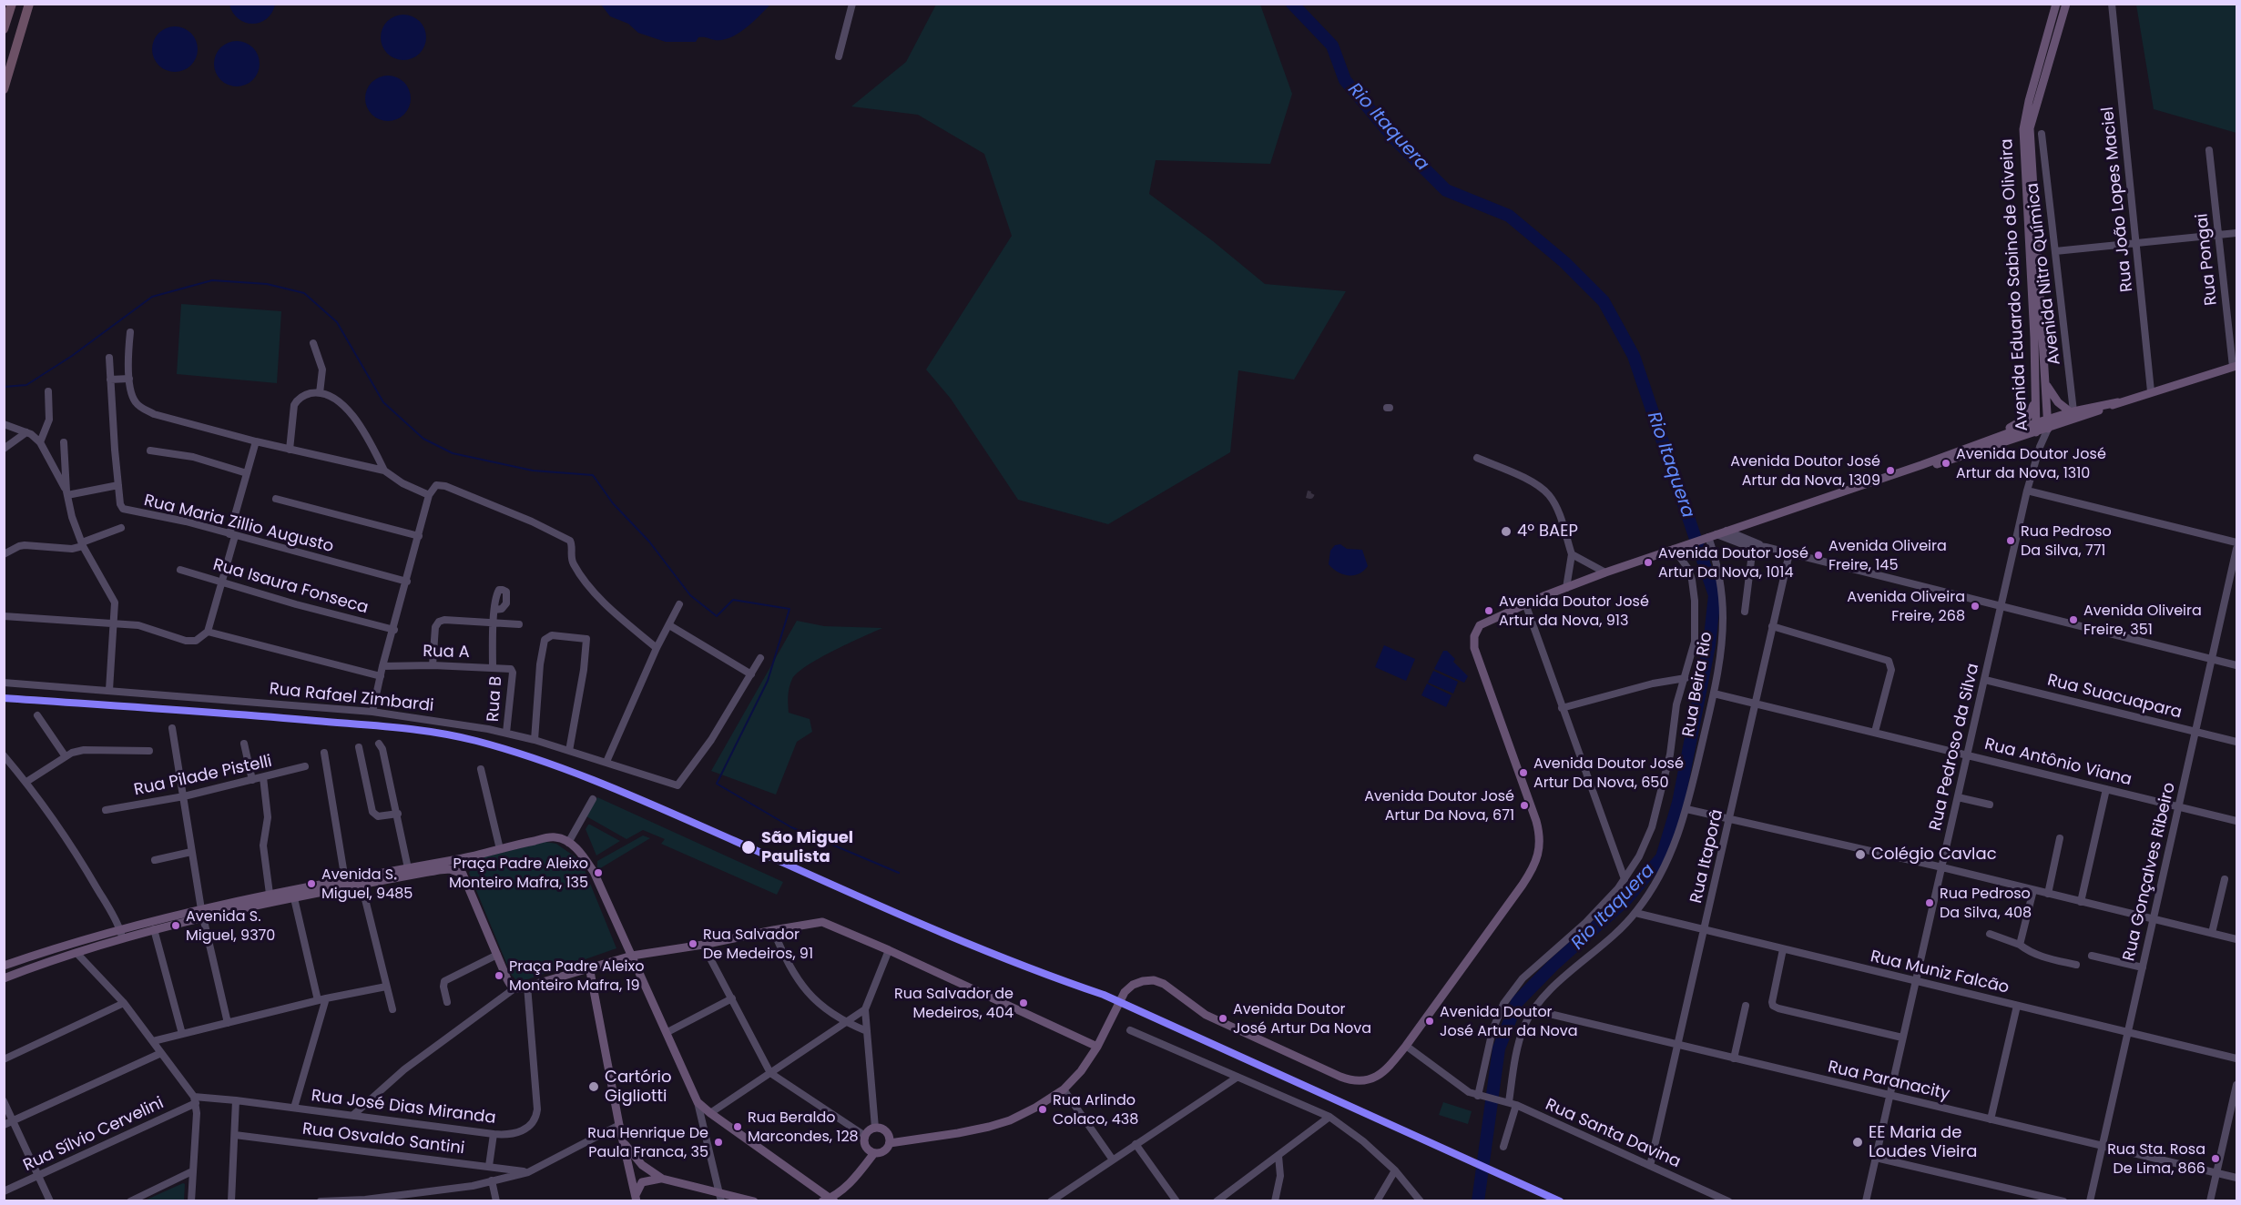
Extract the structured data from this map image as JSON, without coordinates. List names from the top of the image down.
{
  "streets": {
    "main road": ["Avenida Eduardo Sabino de Oliveira"],
    "street": [
      "Rua João Lopes Maciel",
      "Rua Pongai",
      "Avenida Nitro Química",
      "Rua Maria Zillio Augusto",
      "Rua Isaura Fonseca",
      "Rua A",
      "Rua Beira Rio",
      "Rua Suacuapara",
      "Rua Rafael Zimbardi",
      "Rua B",
      "Rua Pedroso da Silva",
      "Rua Antônio Viana",
      "Rua Pilade Pistelli",
      "Rua Itaporâ",
      "Rua Gonçalves Ribeiro",
      "Rua Muniz Falcão",
      "Rua Paranacity",
      "Rua José Dias Miranda",
      "Rua Santa Davina",
      "Rua Sílvio Cervelini",
      "Rua Osvaldo Santini"
    ]
  },
  "crossings": [
    ["Avenida Eduardo Sabino de Oliveira", "Rua Pedroso da Silva"],
    ["Rua A", "Rua B"],
    ["Rua Beira Rio", "Rua Antônio Viana"],
    ["Rua Beira Rio", "Rua Muniz Falcão"],
    ["Rua Beira Rio", "Rua Paranacity"],
    ["Rua Beira Rio", "Rua Santa Davina"],
    ["Rua Suacuapara", "Rua Pedroso da Silva"],
    ["Rua Suacuapara", "Rua Gonçalves Ribeiro"],
    ["Rua Rafael Zimbardi", "Rua B"],
    ["Rua Pedroso da Silva", "Rua Antônio Viana"],
    ["Rua Pedroso da Silva", "Rua Muniz Falcão"],
    ["Rua Pedroso da Silva", "Rua Paranacity"],
    ["Rua Antônio Viana", "Rua Itaporâ"],
    ["Rua Antônio Viana", "Rua Gonçalves Ribeiro"],
    ["Rua Itaporâ", "Rua Muniz Falcão"],
    ["Rua Itaporâ", "Rua Paranacity"],
    ["Rua Itaporâ", "Rua Santa Davina"],
    ["Rua Gonçalves Ribeiro", "Rua Muniz Falcão"],
    ["Rua Gonçalves Ribeiro", "Rua Paranacity"],
    ["Rua José Dias Miranda", "Rua Sílvio Cervelini"]
  ],
  "water": ["Rio Itaquera"],
  "places": [
    "Avenida Doutor José Artur da Nova, 1310",
    "Avenida Doutor José Artur da Nova, 1309",
    "4º BAEP",
    "Rua Pedroso Da Silva, 771",
    "Avenida Oliveira Freire, 145",
    "Avenida Doutor José Artur Da Nova, 1014",
    "Avenida Oliveira Freire, 268",
    "Avenida Doutor José Artur da Nova, 913",
    "Avenida Oliveira Freire, 351",
    "Avenida Doutor José Artur Da Nova, 650",
    "Avenida Doutor José Artur Da Nova, 671",
    "São Miguel Paulista",
    "Colégio Cavlac",
    "Praça Padre Aleixo Monteiro Mafra, 135",
    "Avenida S. Miguel, 9485",
    "Rua Pedroso Da Silva, 408",
    "Avenida S. Miguel, 9370",
    "Rua Salvador De Medeiros, 91",
    "Praça Padre Aleixo Monteiro Mafra, 19",
    "Rua Salvador de Medeiros, 404",
    "Avenida Doutor José Artur Da Nova",
    "Avenida Doutor José Artur da Nova",
    "Cartório Gigliotti",
    "Rua Arlindo Colaco, 438",
    "Rua Beraldo Marcondes, 128",
    "Rua Henrique De Paula Franca, 35",
    "EE Maria de Loudes Vieira",
    "Rua Sta. Rosa De Lima, 866"
  ]
}
